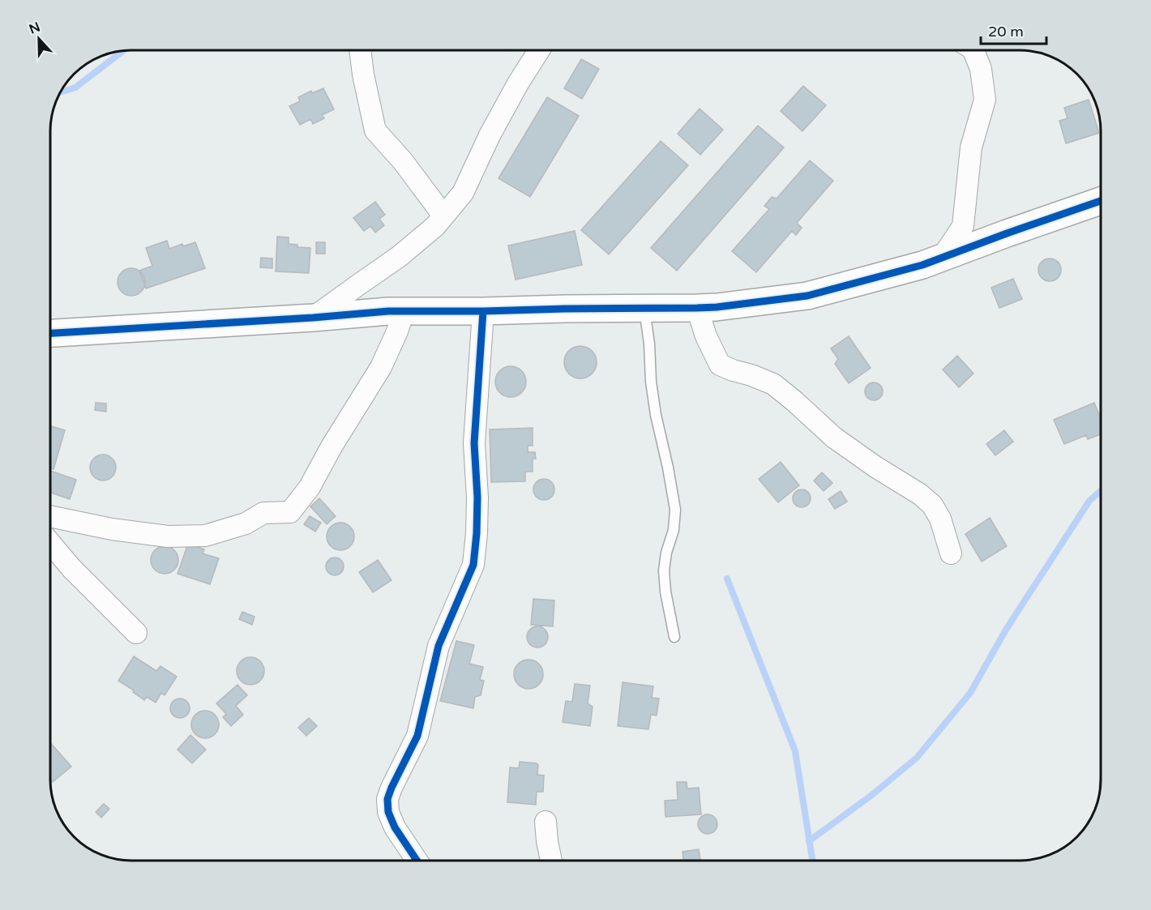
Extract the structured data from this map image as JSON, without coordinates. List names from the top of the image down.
{
  "scale_bar": "20 m",
  "north": "top"
}
